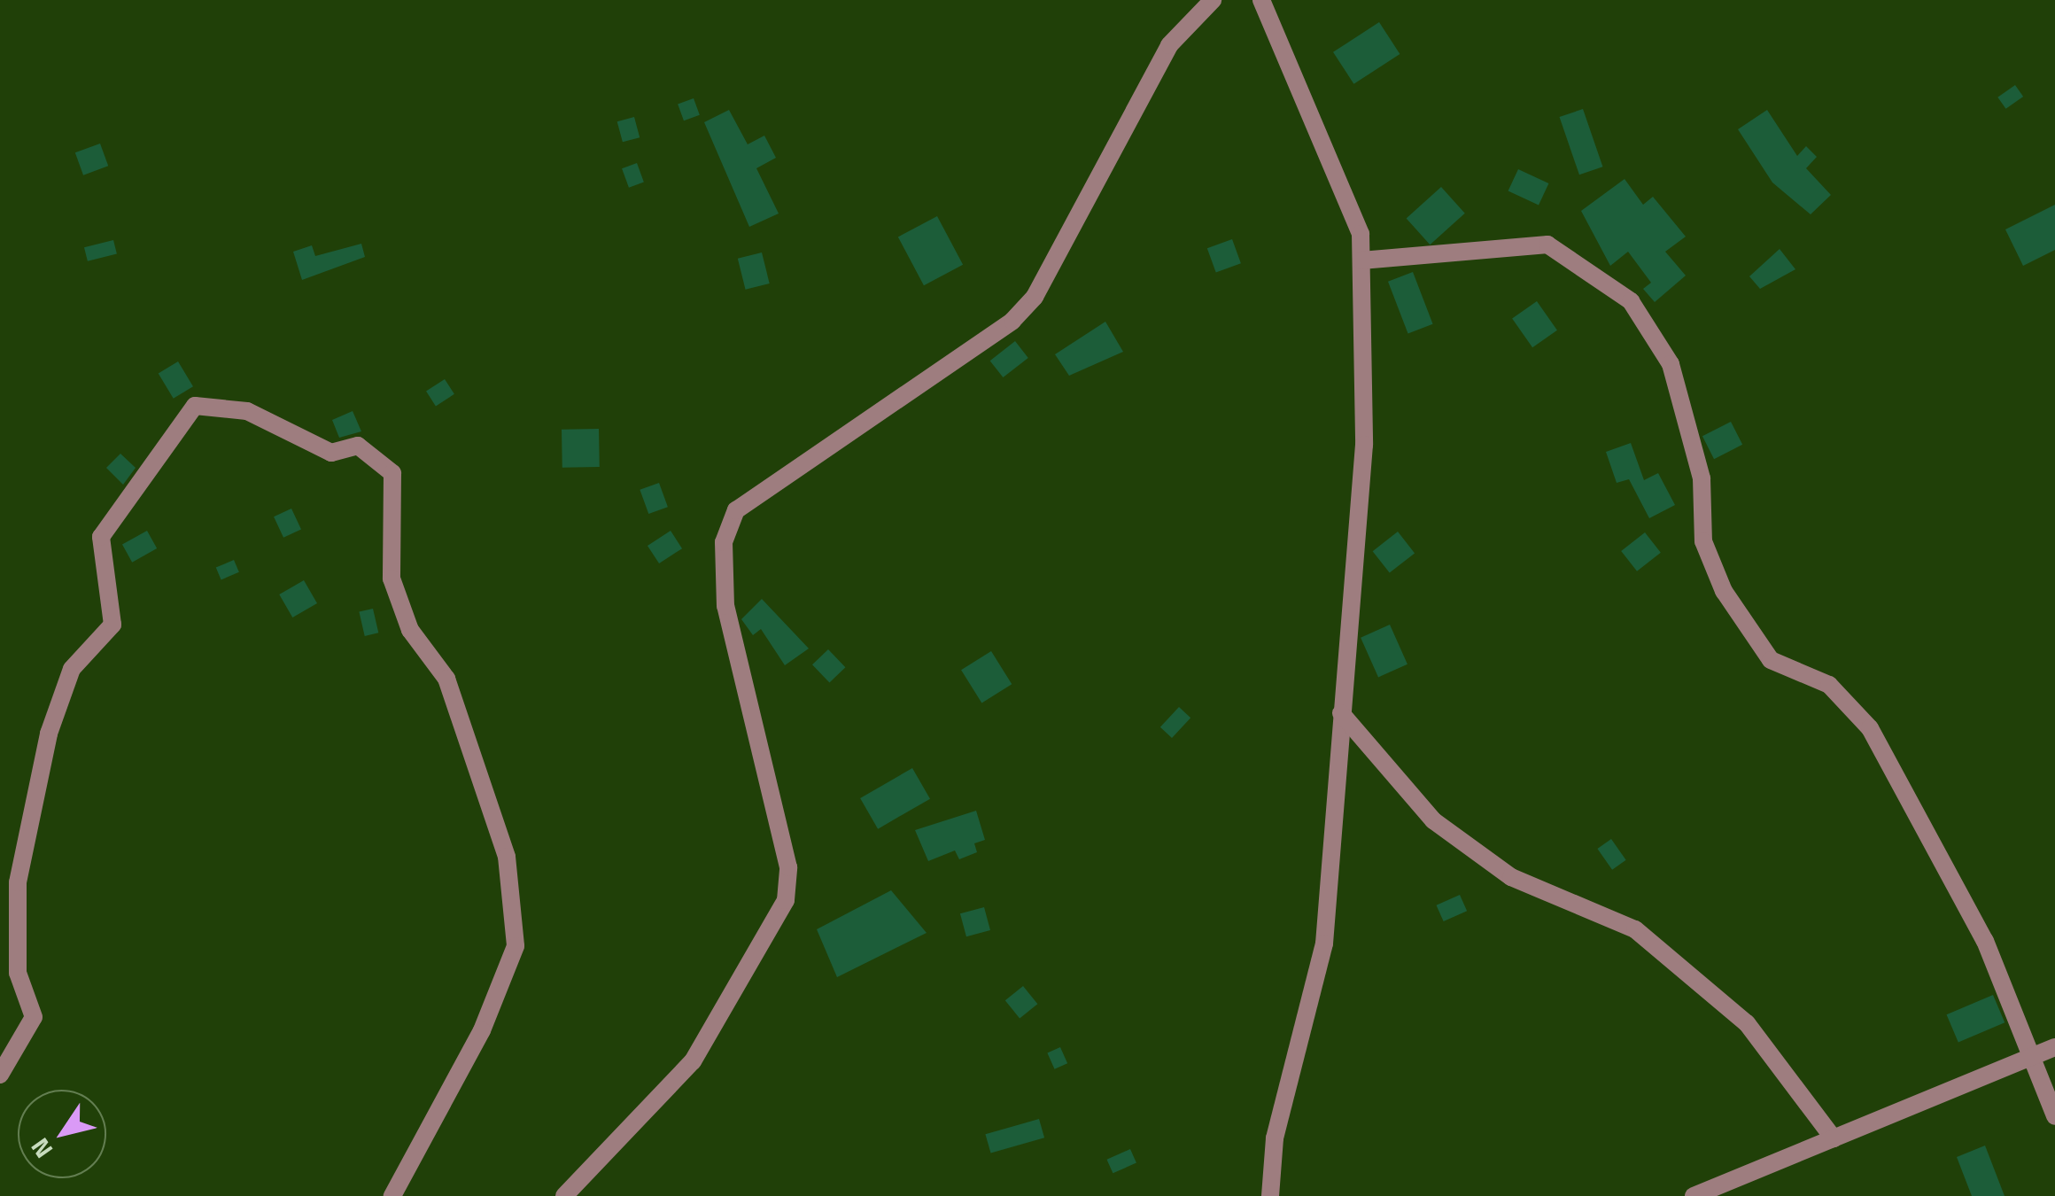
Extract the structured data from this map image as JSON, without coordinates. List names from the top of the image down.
{
  "north": "bottom left"
}
